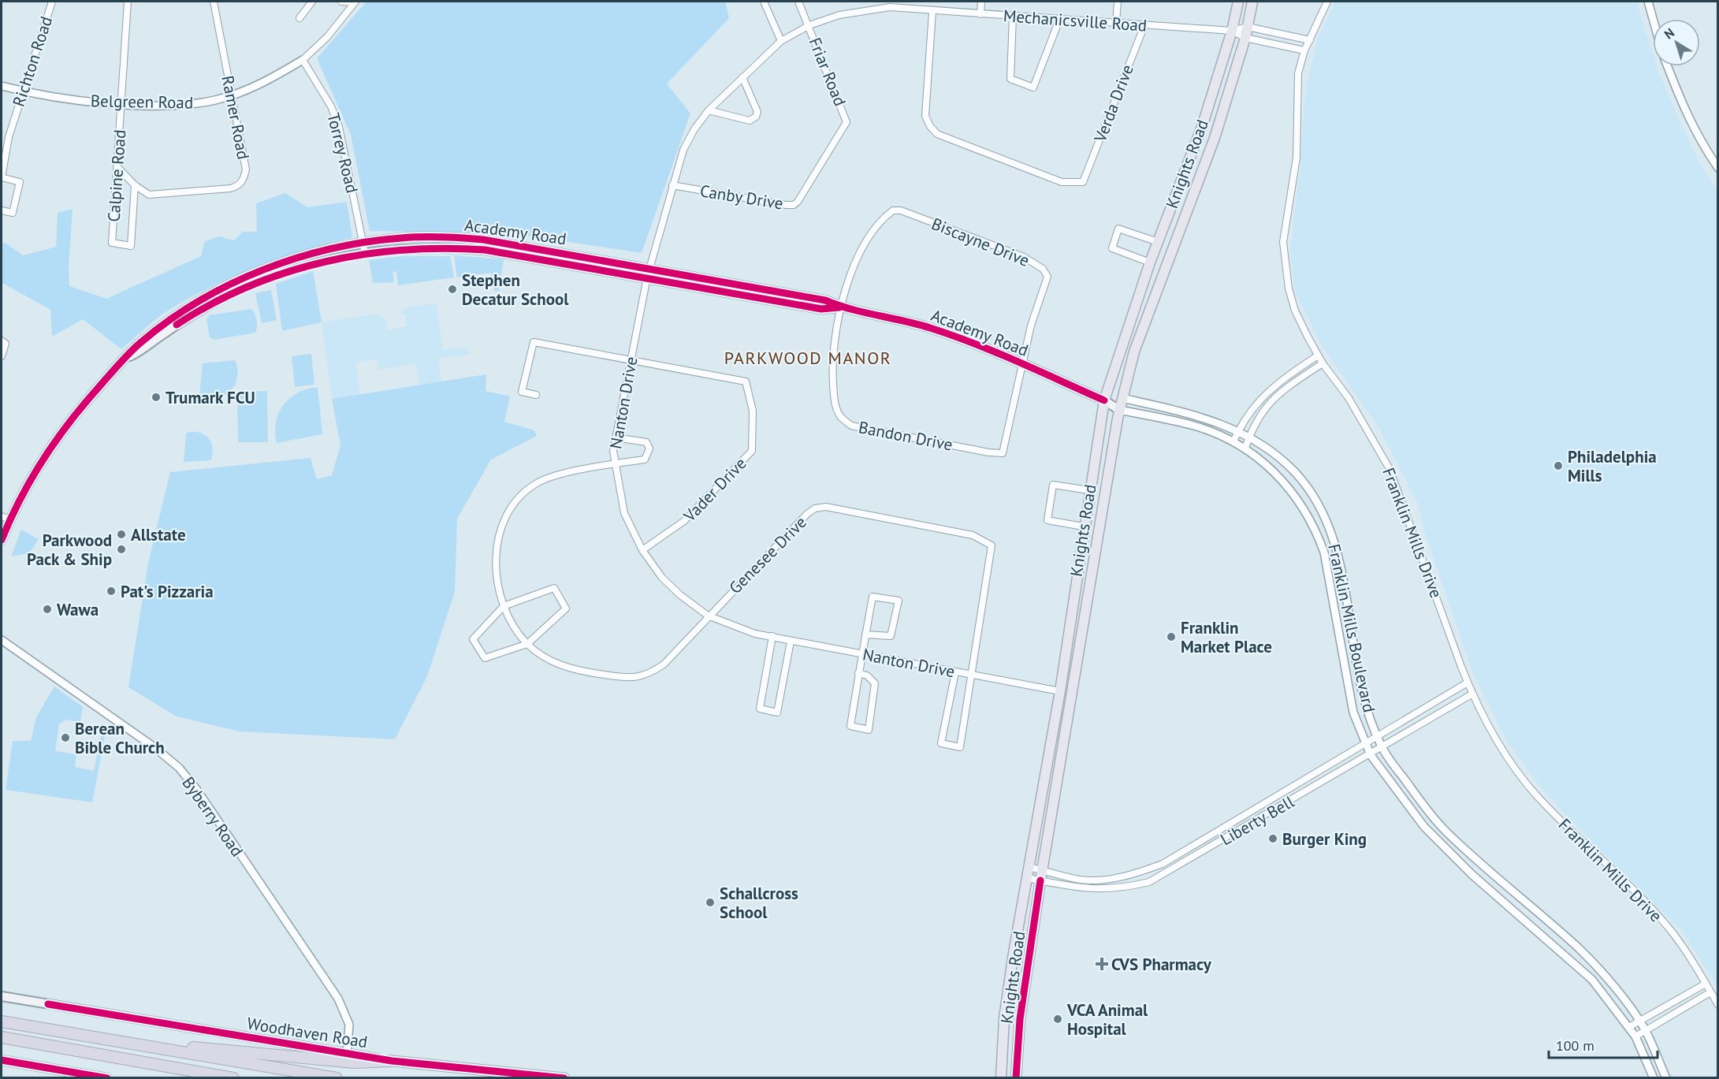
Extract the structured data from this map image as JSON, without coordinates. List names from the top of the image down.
{
  "streets": {
    "main road": ["Knights Road", "Academy Road", "Woodhaven Road"],
    "street": [
      "Mechanicsville Road",
      "Richton Road",
      "Friar Road",
      "Belgreen Road",
      "Verda Drive",
      "Ramer Road",
      "Torrey Road",
      "Calpine Road",
      "Canby Drive",
      "Biscayne Drive",
      "Nanton Drive",
      "Bandon Drive",
      "Vader Drive",
      "Franklin Mills Drive",
      "Genesee Drive",
      "Franklin Mills Boulevard",
      "Byberry Road",
      "Liberty Bell"
    ]
  },
  "crossings": [
    ["Mechanicsville Road", "Verda Drive"],
    ["Mechanicsville Road", "Knights Road"],
    ["Mechanicsville Road", "Nanton Drive"],
    ["Richton Road", "Belgreen Road"],
    ["Friar Road", "Canby Drive"],
    ["Friar Road", "Nanton Drive"],
    ["Belgreen Road", "Ramer Road"],
    ["Belgreen Road", "Torrey Road"],
    ["Belgreen Road", "Calpine Road"],
    ["Ramer Road", "Calpine Road"],
    ["Torrey Road", "Academy Road"],
    ["Knights Road", "Academy Road"],
    ["Knights Road", "Nanton Drive"],
    ["Knights Road", "Franklin Mills Boulevard"],
    ["Knights Road", "Liberty Bell"],
    ["Canby Drive", "Nanton Drive"],
    ["Academy Road", "Biscayne Drive"],
    ["Academy Road", "Nanton Drive"],
    ["Academy Road", "Bandon Drive"],
    ["Academy Road", "Franklin Mills Boulevard"],
    ["Biscayne Drive", "Bandon Drive"],
    ["Nanton Drive", "Vader Drive"],
    ["Nanton Drive", "Genesee Drive"],
    ["Franklin Mills Drive", "Liberty Bell"],
    ["Franklin Mills Boulevard", "Liberty Bell"],
    ["Byberry Road", "Woodhaven Road"]
  ],
  "districts": ["PARKWOOD MANOR"],
  "places": {
    "other": [
      "Stephen Decatur School",
      "Trumark FCU",
      "Philadelphia Mills",
      "Allstate",
      "Parkwood Pack & Ship",
      "Pat's Pizzaria",
      "Wawa",
      "Franklin Market Place",
      "Berean Bible Church",
      "Burger King",
      "Schallcross School",
      "VCA Animal Hospital"
    ],
    "health": ["CVS Pharmacy"]
  },
  "scale_bar": "100 m",
  "north": "top left"
}
